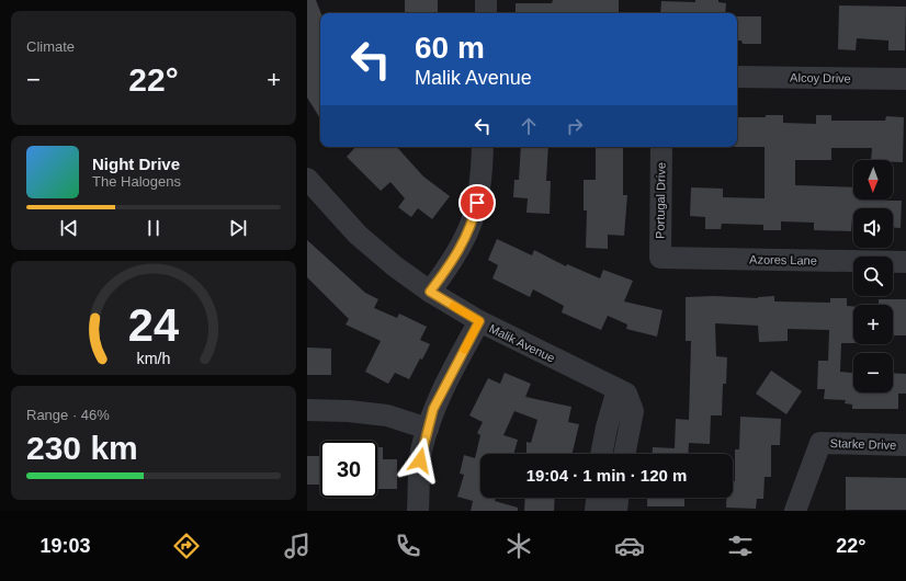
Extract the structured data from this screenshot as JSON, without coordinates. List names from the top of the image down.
{
  "streets": {
    "street": [
      "Alcoy Drive",
      "Portugal Drive",
      "Azores Lane",
      "Malik Avenue",
      "Starke Drive"
    ]
  },
  "crossings": [
    ["Portugal Drive", "Azores Lane"]
  ],
  "north": "bottom",
  "page": {
    "tile": [
      "Climate",
      ["Range · 46%", "230 km"]
    ],
    "turn": ["60 m", "Malik Avenue"],
    "heat": ["−", "22°", "+"],
    "song": ["Night Drive", "The Halogens"],
    "map_buttons": ["+", "−"],
    "limit": "30",
    "trip": "19:04 · 1 min · 120 m",
    "tabs": ["19:03", "22°"],
    "gauge": ["24", "km/h"]
  }
}
